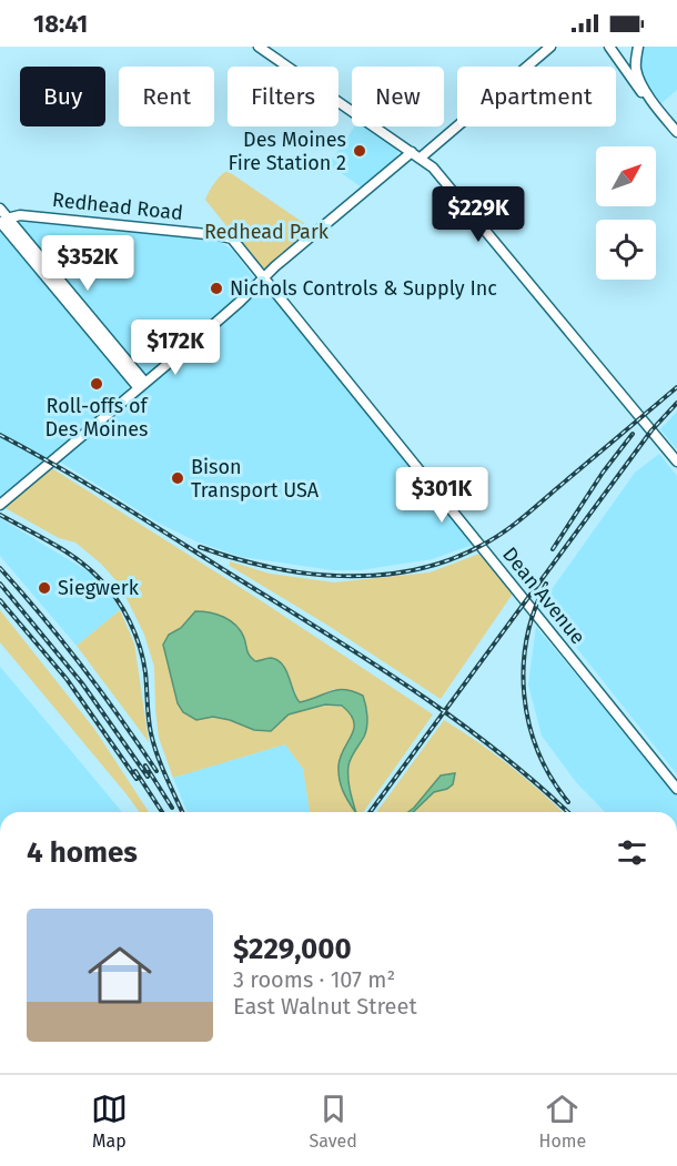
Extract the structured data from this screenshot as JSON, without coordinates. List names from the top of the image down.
{
  "streets": {
    "street": ["Redhead Road", "Dean Avenue"]
  },
  "crossings": [
    ["Redhead Road", "Dean Avenue"]
  ],
  "parks": ["Redhead Park"],
  "places": [
    "Des Moines Fire Station 2",
    "Nichols Controls & Supply Inc",
    "Roll-offs of Des Moines",
    "Bison Transport USA",
    "Siegwerk"
  ],
  "north": "top right",
  "page": {
    "status": "18:41",
    "chip": [
      "Buy",
      "Rent",
      "Filters",
      "New",
      "Apartment"
    ],
    "price": [
      "$229K",
      "$352K",
      "$172K",
      "$301K"
    ],
    "heading": "4 homes",
    "list": [
      {
        "name": "$229,000",
        "note": "3 rooms · 107 m² · East Walnut Street"
      }
    ],
    "tabs": ["Map", "Saved", "Home"]
  }
}
